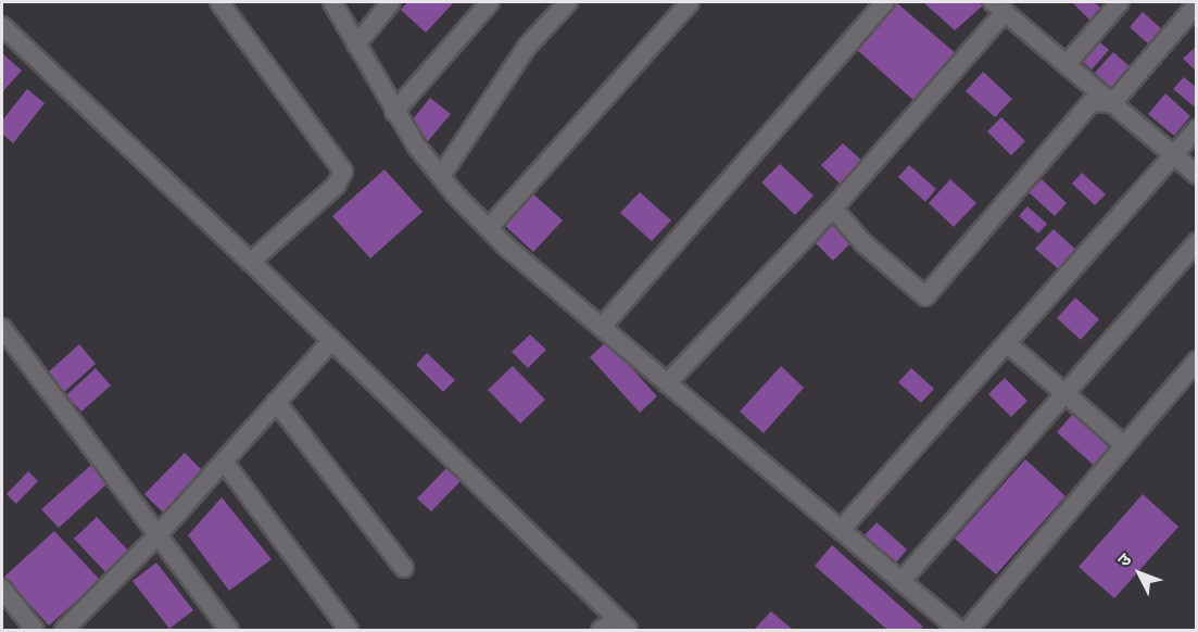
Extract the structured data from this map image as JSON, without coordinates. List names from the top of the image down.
{
  "north": "top left"
}
